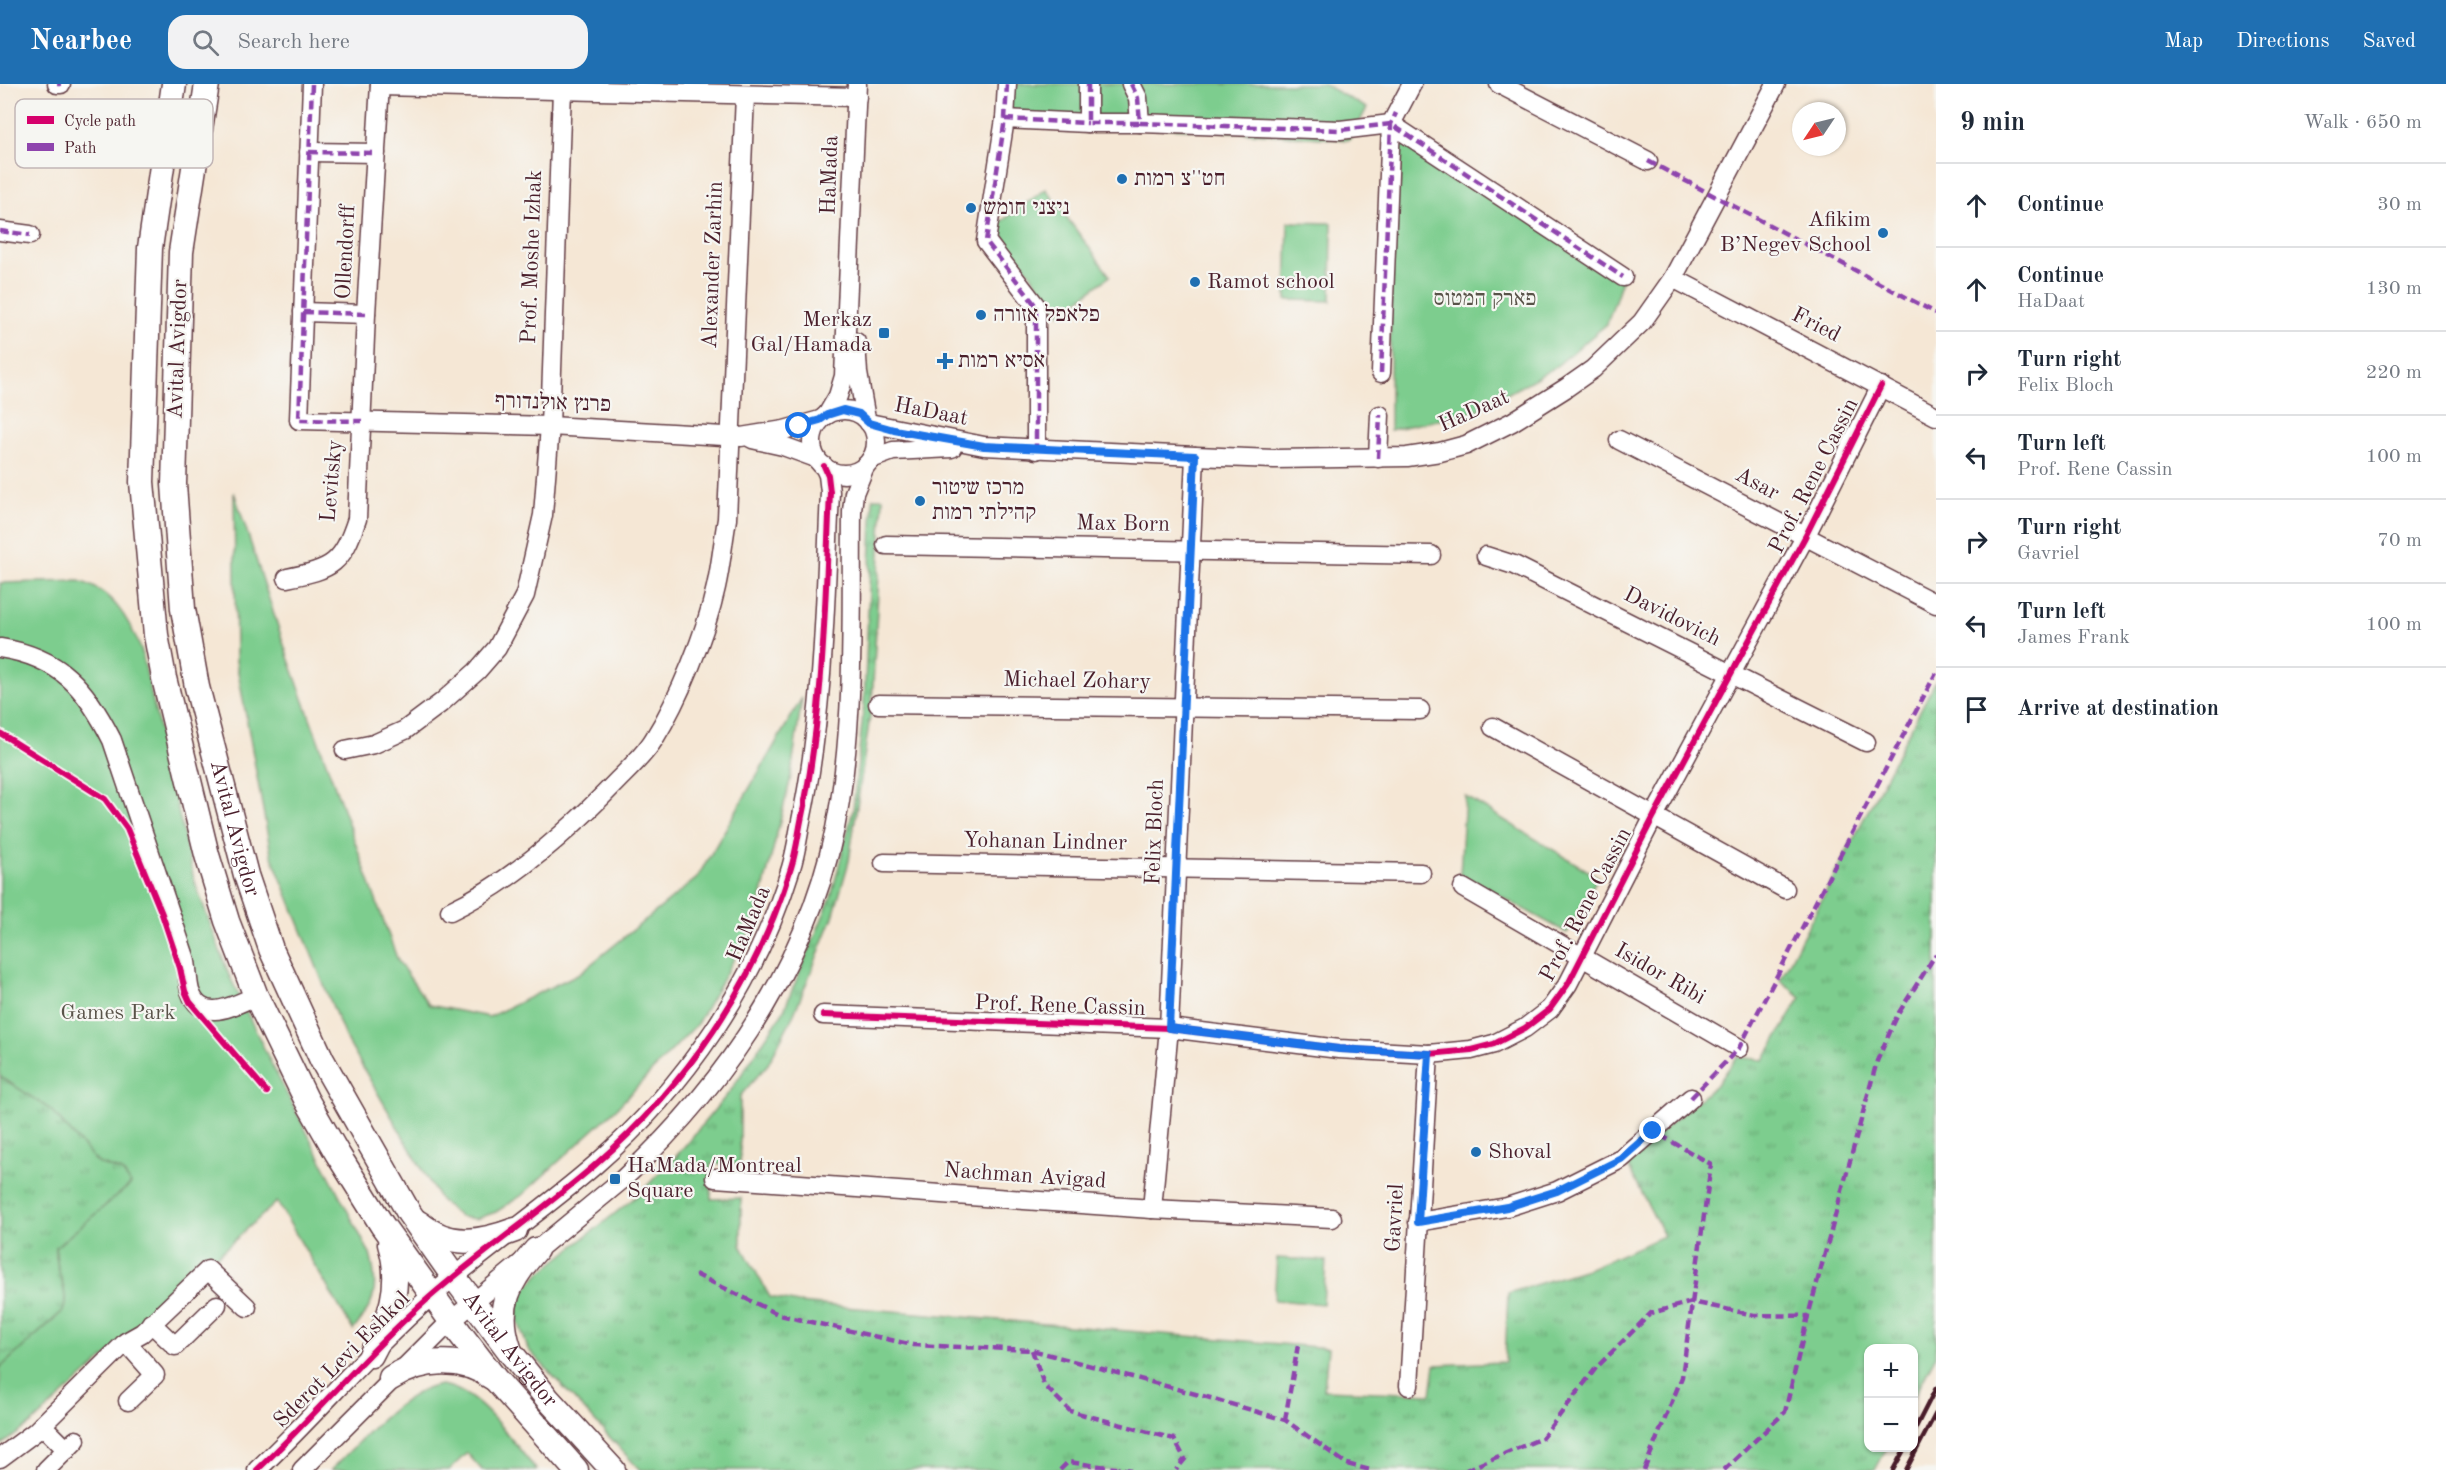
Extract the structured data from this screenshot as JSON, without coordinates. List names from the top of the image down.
{
  "streets": {
    "main road": ["Avital Avigdor"],
    "street": [
      "HaMada",
      "Ollendorff",
      "Prof. Moshe Izhak",
      "Alexander Zarhin",
      "Fried",
      "פרנץ אולנדורף",
      "HaDaat",
      "Prof. Rene Cassin",
      "Levitsky",
      "Asar",
      "Max Born",
      "Davidovich",
      "Michael Zohary",
      "Felix Bloch",
      "Yohanan Lindner",
      "Isidor Ribi",
      "Nachman Avigad",
      "Gavriel",
      "Sderot Levi Eshkol"
    ]
  },
  "crossings": [
    ["HaMada", "Avital Avigdor"],
    ["HaMada", "פרנץ אולנדורף"],
    ["HaMada", "HaDaat"],
    ["HaMada", "Sderot Levi Eshkol"],
    ["Ollendorff", "פרנץ אולנדורף"],
    ["Ollendorff", "Levitsky"],
    ["Prof. Moshe Izhak", "פרנץ אולנדורף"],
    ["Alexander Zarhin", "פרנץ אולנדורף"],
    ["Fried", "HaDaat"],
    ["Fried", "Prof. Rene Cassin"],
    ["Avital Avigdor", "Sderot Levi Eshkol"],
    ["פרנץ אולנדורף", "HaDaat"],
    ["פרנץ אולנדורף", "Levitsky"],
    ["HaDaat", "Felix Bloch"],
    ["Prof. Rene Cassin", "Asar"],
    ["Prof. Rene Cassin", "Davidovich"],
    ["Prof. Rene Cassin", "Felix Bloch"],
    ["Prof. Rene Cassin", "Isidor Ribi"],
    ["Prof. Rene Cassin", "Gavriel"],
    ["Max Born", "Felix Bloch"],
    ["Michael Zohary", "Felix Bloch"],
    ["Felix Bloch", "Yohanan Lindner"],
    ["Felix Bloch", "Nachman Avigad"]
  ],
  "parks": ["פארק המטוס", "Games Park"],
  "places": {
    "other": [
      "חט''צ רמות",
      "ניצני חומש",
      "Afikim B’Negev School",
      "Ramot school",
      "פלאפל אזורה",
      "מרכז שיטור קהילתי רמות",
      "Shoval"
    ],
    "transit": ["Merkaz Gal/Hamada", "HaMada/Montreal Square"],
    "health": ["אסיא רמות"]
  },
  "legend": ["Cycle path", "Path"],
  "north": "bottom left",
  "page": {
    "header": "Nearbee",
    "search": "Search here",
    "nav": ["Map", "Directions", "Saved"],
    "heading": ["9 min", "Walk · 650 m"],
    "list": [
      ["Continue", "30 m"],
      ["Continue", "HaDaat", "130 m"],
      ["Turn right", "Felix Bloch", "220 m"],
      ["Turn left", "Prof. Rene Cassin", "100 m"],
      ["Turn right", "Gavriel", "70 m"],
      ["Turn left", "James Frank", "100 m"],
      "Arrive at destination"
    ],
    "map_buttons": ["+", "−"]
  }
}
